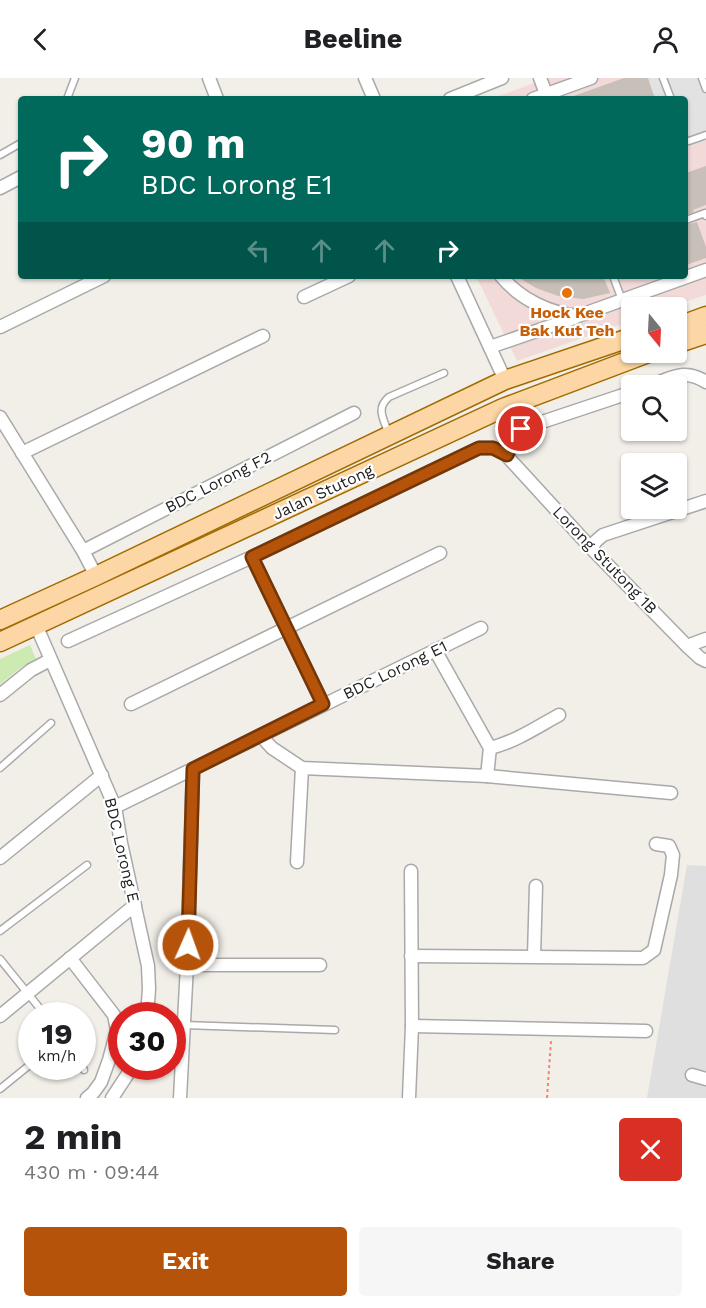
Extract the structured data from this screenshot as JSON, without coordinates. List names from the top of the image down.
{
  "streets": {
    "main road": ["Jalan Stutong"],
    "street": [
      "BDC Lorong F2",
      "Lorong Stutong 1B",
      "BDC Lorong E1",
      "BDC Lorong E"
    ]
  },
  "crossings": [
    ["Jalan Stutong", "BDC Lorong E"],
    ["BDC Lorong E1", "BDC Lorong E"]
  ],
  "places": ["Hock Kee Bak Kut Teh"],
  "north": "bottom",
  "page": {
    "header": "Beeline",
    "turn": ["90 m", "BDC Lorong E1"],
    "speed": "19 km/h",
    "limit": "30",
    "heading": ["2 min", "430 m · 09:44"],
    "buttons": ["Exit", "Share"]
  }
}
